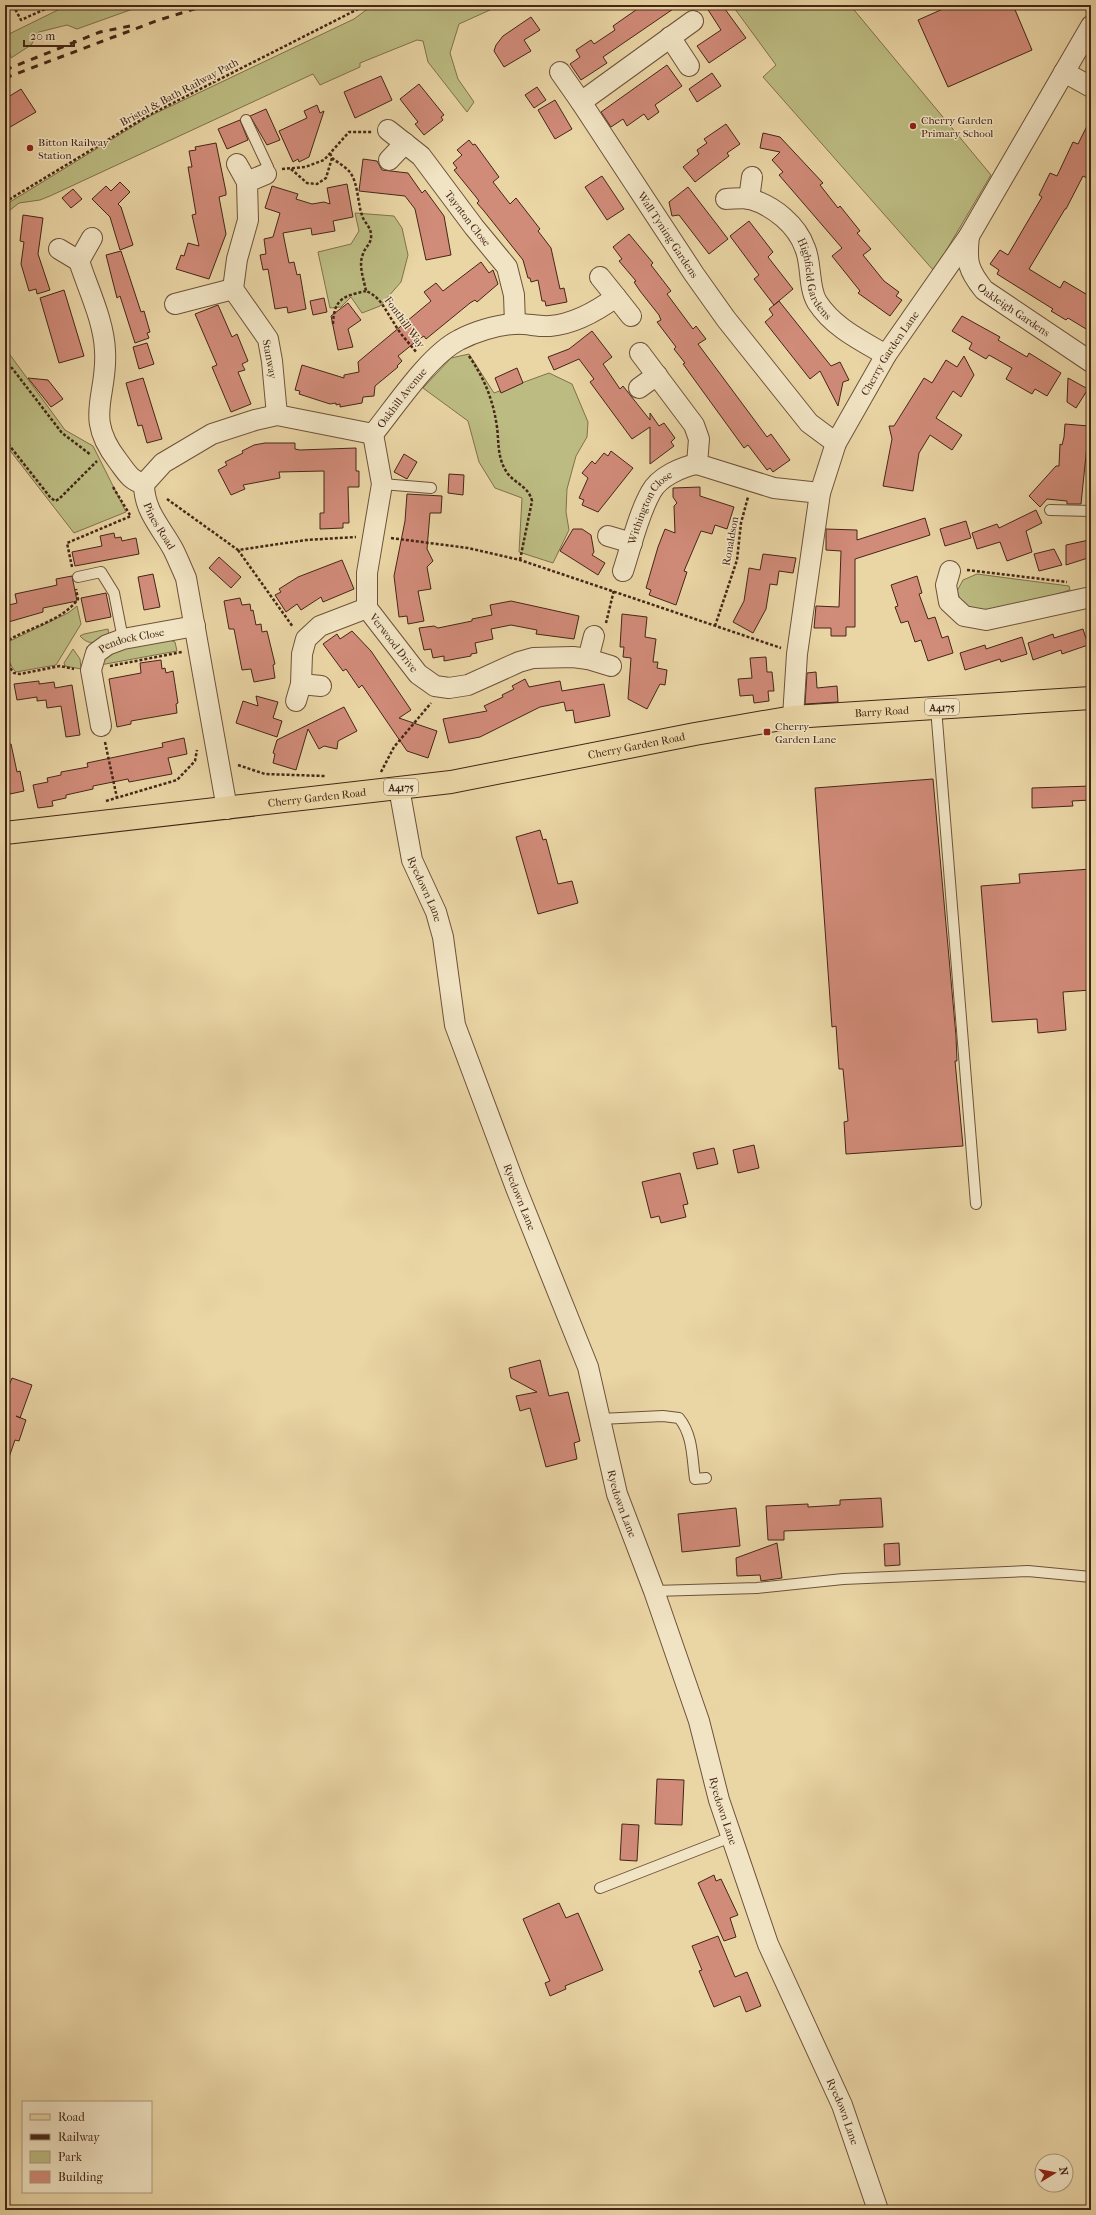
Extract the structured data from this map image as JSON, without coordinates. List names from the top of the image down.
{
  "streets": {
    "main road": ["A4175", "Barry Road", "Cherry Garden Road"],
    "street": [
      "Taynton Close",
      "Wall Tyning Gardens",
      "Highfield Gardens",
      "Oakleigh Gardens",
      "Cherry Garden Lane",
      "Stanway",
      "Oakhill Avenue",
      "Withington Close",
      "Pines Road",
      "Pendock Close",
      "Verwood Drive",
      "Ryedown Lane"
    ],
    "path": ["Bristol & Bath Railway Path", "Fonthill Way", "Ronaldson"]
  },
  "crossings": [
    ["Taynton Close", "Oakhill Avenue"],
    ["Wall Tyning Gardens", "Cherry Garden Lane"],
    ["Highfield Gardens", "Cherry Garden Lane"],
    ["Oakleigh Gardens", "Cherry Garden Lane"],
    ["Fonthill Way", "Oakhill Avenue"],
    ["Cherry Garden Lane", "Barry Road"],
    ["Cherry Garden Lane", "Cherry Garden Road"],
    ["Stanway", "Oakhill Avenue"],
    ["Oakhill Avenue", "Pines Road"],
    ["Oakhill Avenue", "Verwood Drive"],
    ["Pines Road", "Pendock Close"],
    ["Pines Road", "Cherry Garden Road"],
    ["Barry Road", "Cherry Garden Road"],
    ["Cherry Garden Road", "Ryedown Lane"]
  ],
  "places": {
    "other": ["Cherry Garden Primary School", "Bitton Railway Station"],
    "transit": ["Cherry Garden Lane"]
  },
  "legend": [
    "Road",
    "Railway",
    "Park",
    "Building"
  ],
  "scale_bar": "20 m",
  "north": "right"
}
